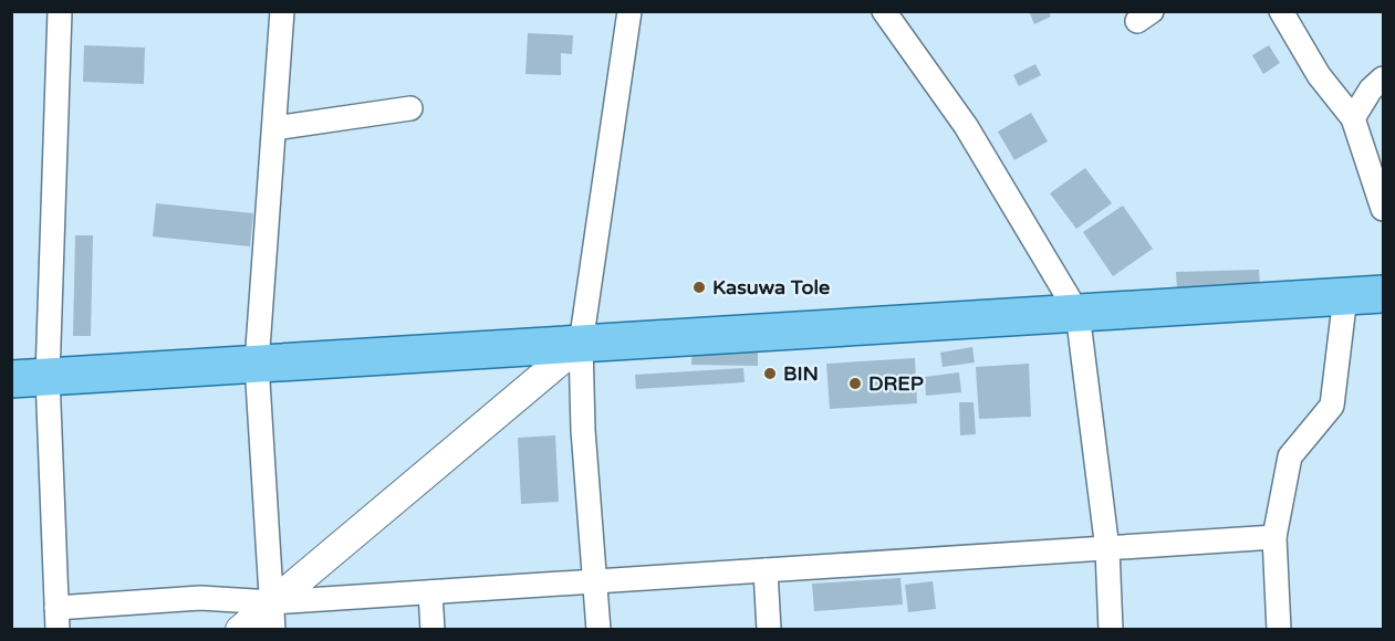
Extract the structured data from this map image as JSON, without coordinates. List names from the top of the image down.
{
  "places": ["Kasuwa Tole", "BIN", "DREP"]
}
